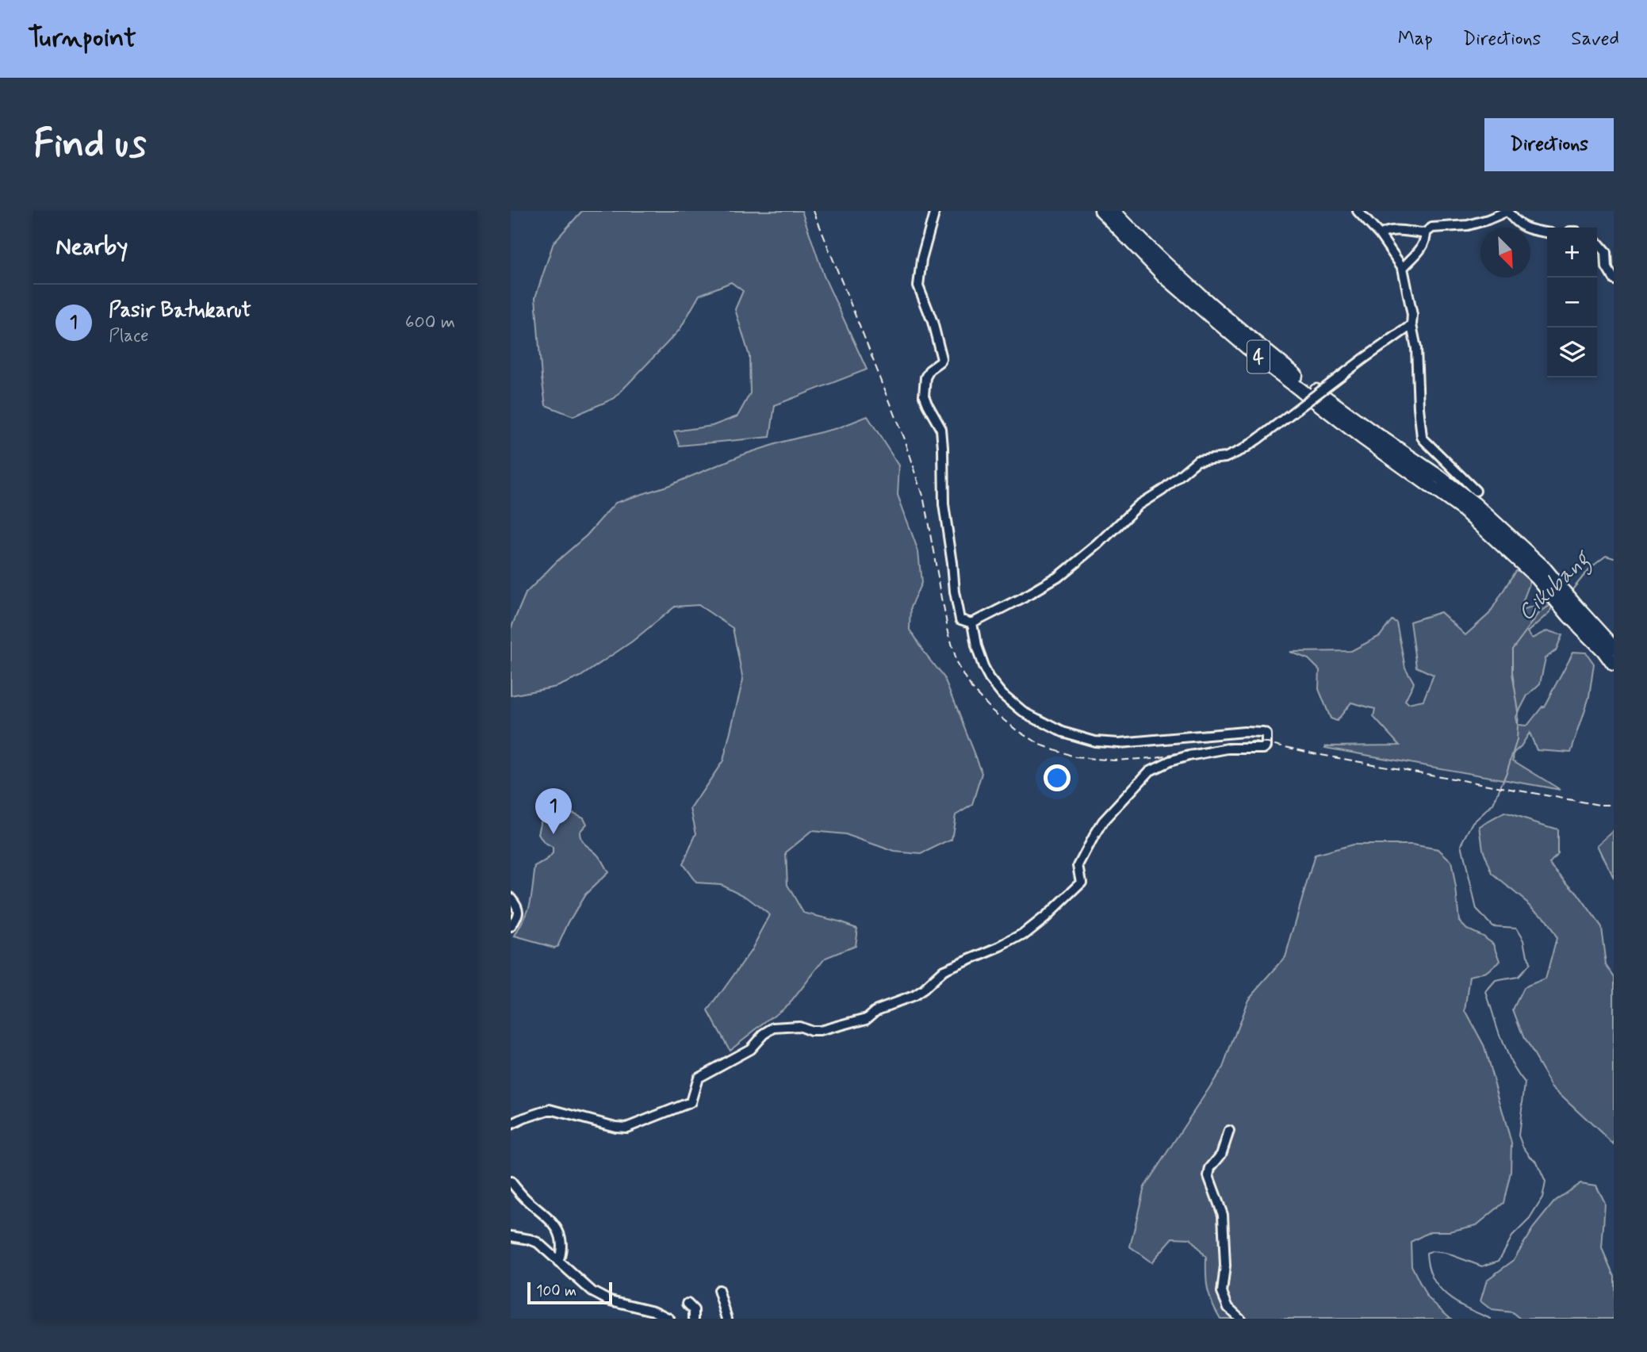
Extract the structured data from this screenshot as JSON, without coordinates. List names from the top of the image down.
{
  "streets": {
    "highway": ["4"]
  },
  "water": ["Cikubang"],
  "scale_bar": "100 m",
  "north": "bottom right",
  "page": {
    "header": "Turnpoint",
    "nav": ["Map", "Directions", "Saved"],
    "buttons": "Directions",
    "title": "Find us",
    "heading": "Nearby",
    "map_buttons": ["+", "−"],
    "list": [
      {
        "mark": "1",
        "name": "Pasir Batukarut",
        "note": "Place",
        "value": "600 m"
      }
    ],
    "pins": "1",
    "scale": "100 m"
  }
}
